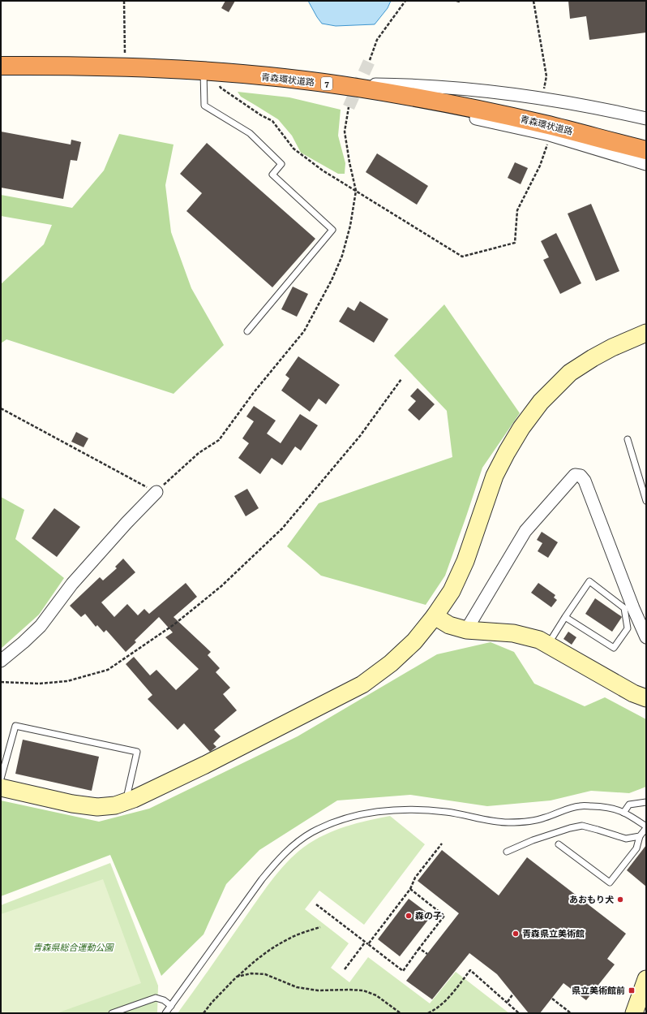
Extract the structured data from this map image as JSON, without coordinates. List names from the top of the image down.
{
  "streets": {
    "highway": ["青森環状道路", "7"]
  },
  "parks": ["青森県総合運動公園"],
  "places": {
    "other": ["あおもり犬", "森の子", "青森県立美術館"],
    "transit": ["県立美術館前"]
  }
}
